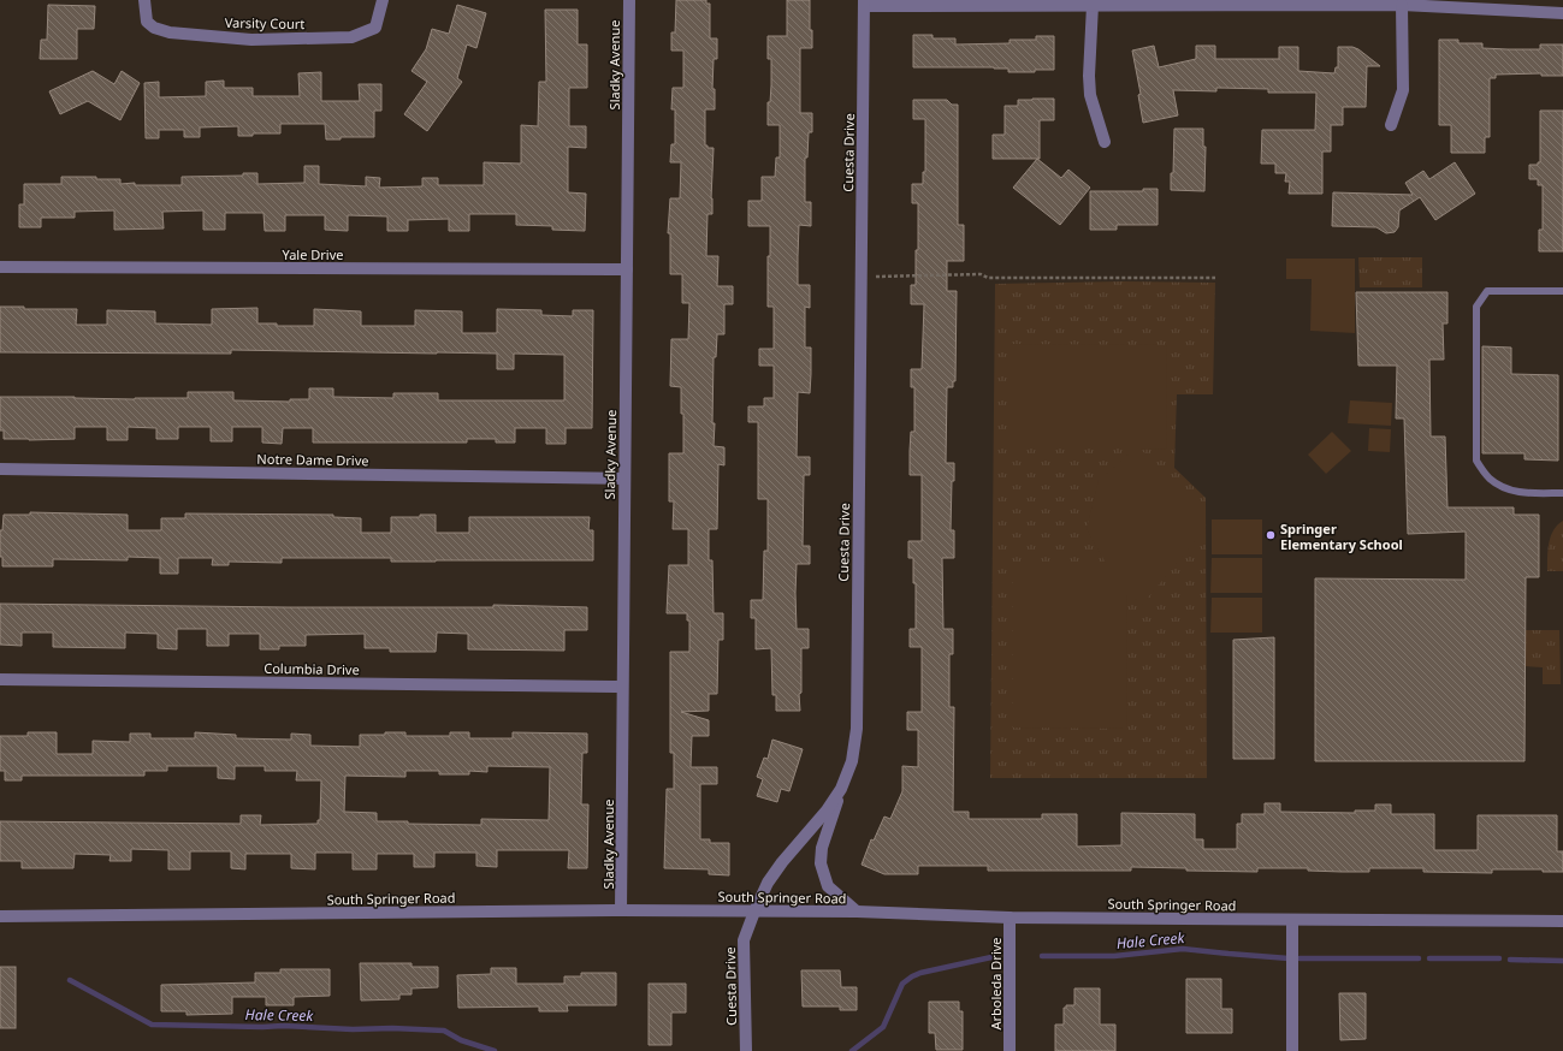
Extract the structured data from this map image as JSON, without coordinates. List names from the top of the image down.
{
  "streets": {
    "street": [
      "Varsity Court",
      "Sladky Avenue",
      "Cuesta Drive",
      "Yale Drive",
      "Notre Dame Drive",
      "Columbia Drive",
      "South Springer Road",
      "Arboleda Drive"
    ]
  },
  "crossings": [
    ["Sladky Avenue", "Yale Drive"],
    ["Sladky Avenue", "Notre Dame Drive"],
    ["Sladky Avenue", "Columbia Drive"],
    ["Sladky Avenue", "South Springer Road"],
    ["Cuesta Drive", "South Springer Road"],
    ["South Springer Road", "Arboleda Drive"]
  ],
  "water": ["Hale Creek"],
  "places": ["Springer Elementary School"]
}
